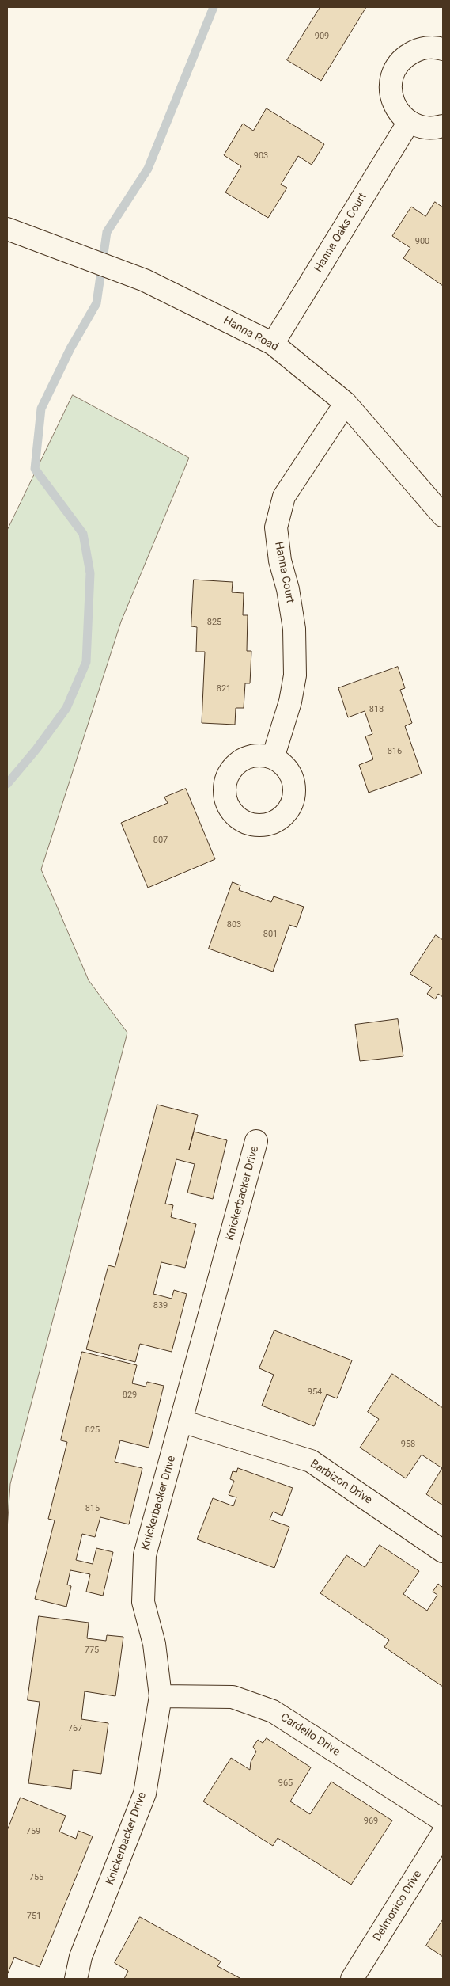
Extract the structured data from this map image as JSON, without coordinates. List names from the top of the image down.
{
  "streets": {
    "street": [
      "Hanna Oaks Court",
      "Hanna Road",
      "Hanna Court",
      "Knickerbacker Drive",
      "Barbizon Drive",
      "Cardello Drive",
      "Delmonico Drive"
    ]
  },
  "crossings": [
    ["Hanna Oaks Court", "Hanna Road"],
    ["Hanna Road", "Hanna Court"],
    ["Knickerbacker Drive", "Barbizon Drive"],
    ["Knickerbacker Drive", "Cardello Drive"]
  ],
  "house_numbers": [
    "909",
    "903",
    "900",
    "825",
    "821",
    "818",
    "816",
    "807",
    "803",
    "801",
    "839",
    "954",
    "829",
    "825",
    "958",
    "815",
    "775",
    "767",
    "965",
    "969",
    "759",
    "755",
    "751"
  ]
}
